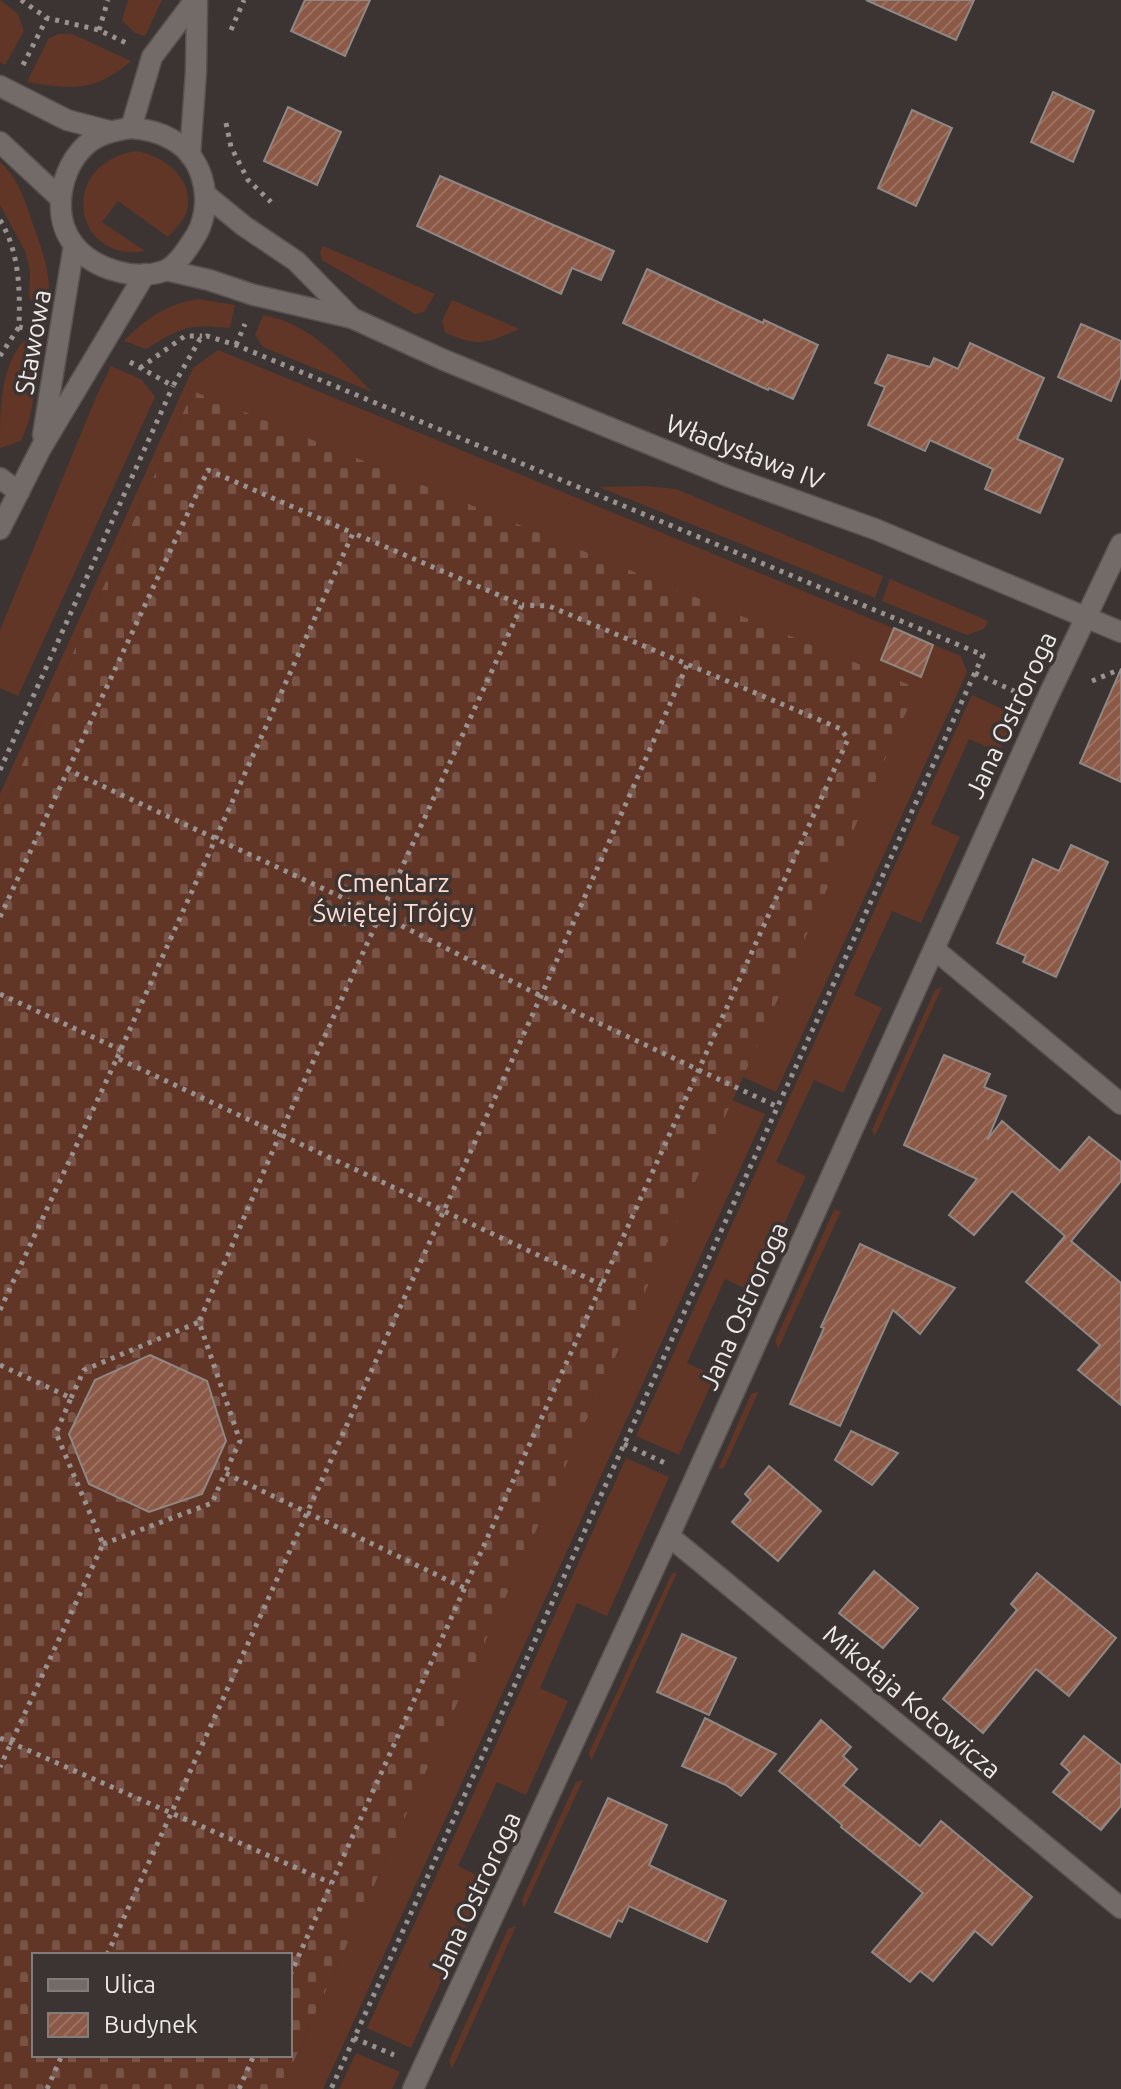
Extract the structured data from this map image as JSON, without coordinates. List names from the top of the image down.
{
  "streets": {
    "street": [
      "Stawowa",
      "Władysława IV",
      "Jana Ostroroga",
      "Mikołaja Kotowicza"
    ]
  },
  "crossings": [
    ["Stawowa", "Władysława IV"],
    ["Władysława IV", "Jana Ostroroga"],
    ["Jana Ostroroga", "Mikołaja Kotowicza"]
  ],
  "parks": ["Cmentarz Świętej Trójcy"],
  "legend": ["Ulica", "Budynek"]
}
